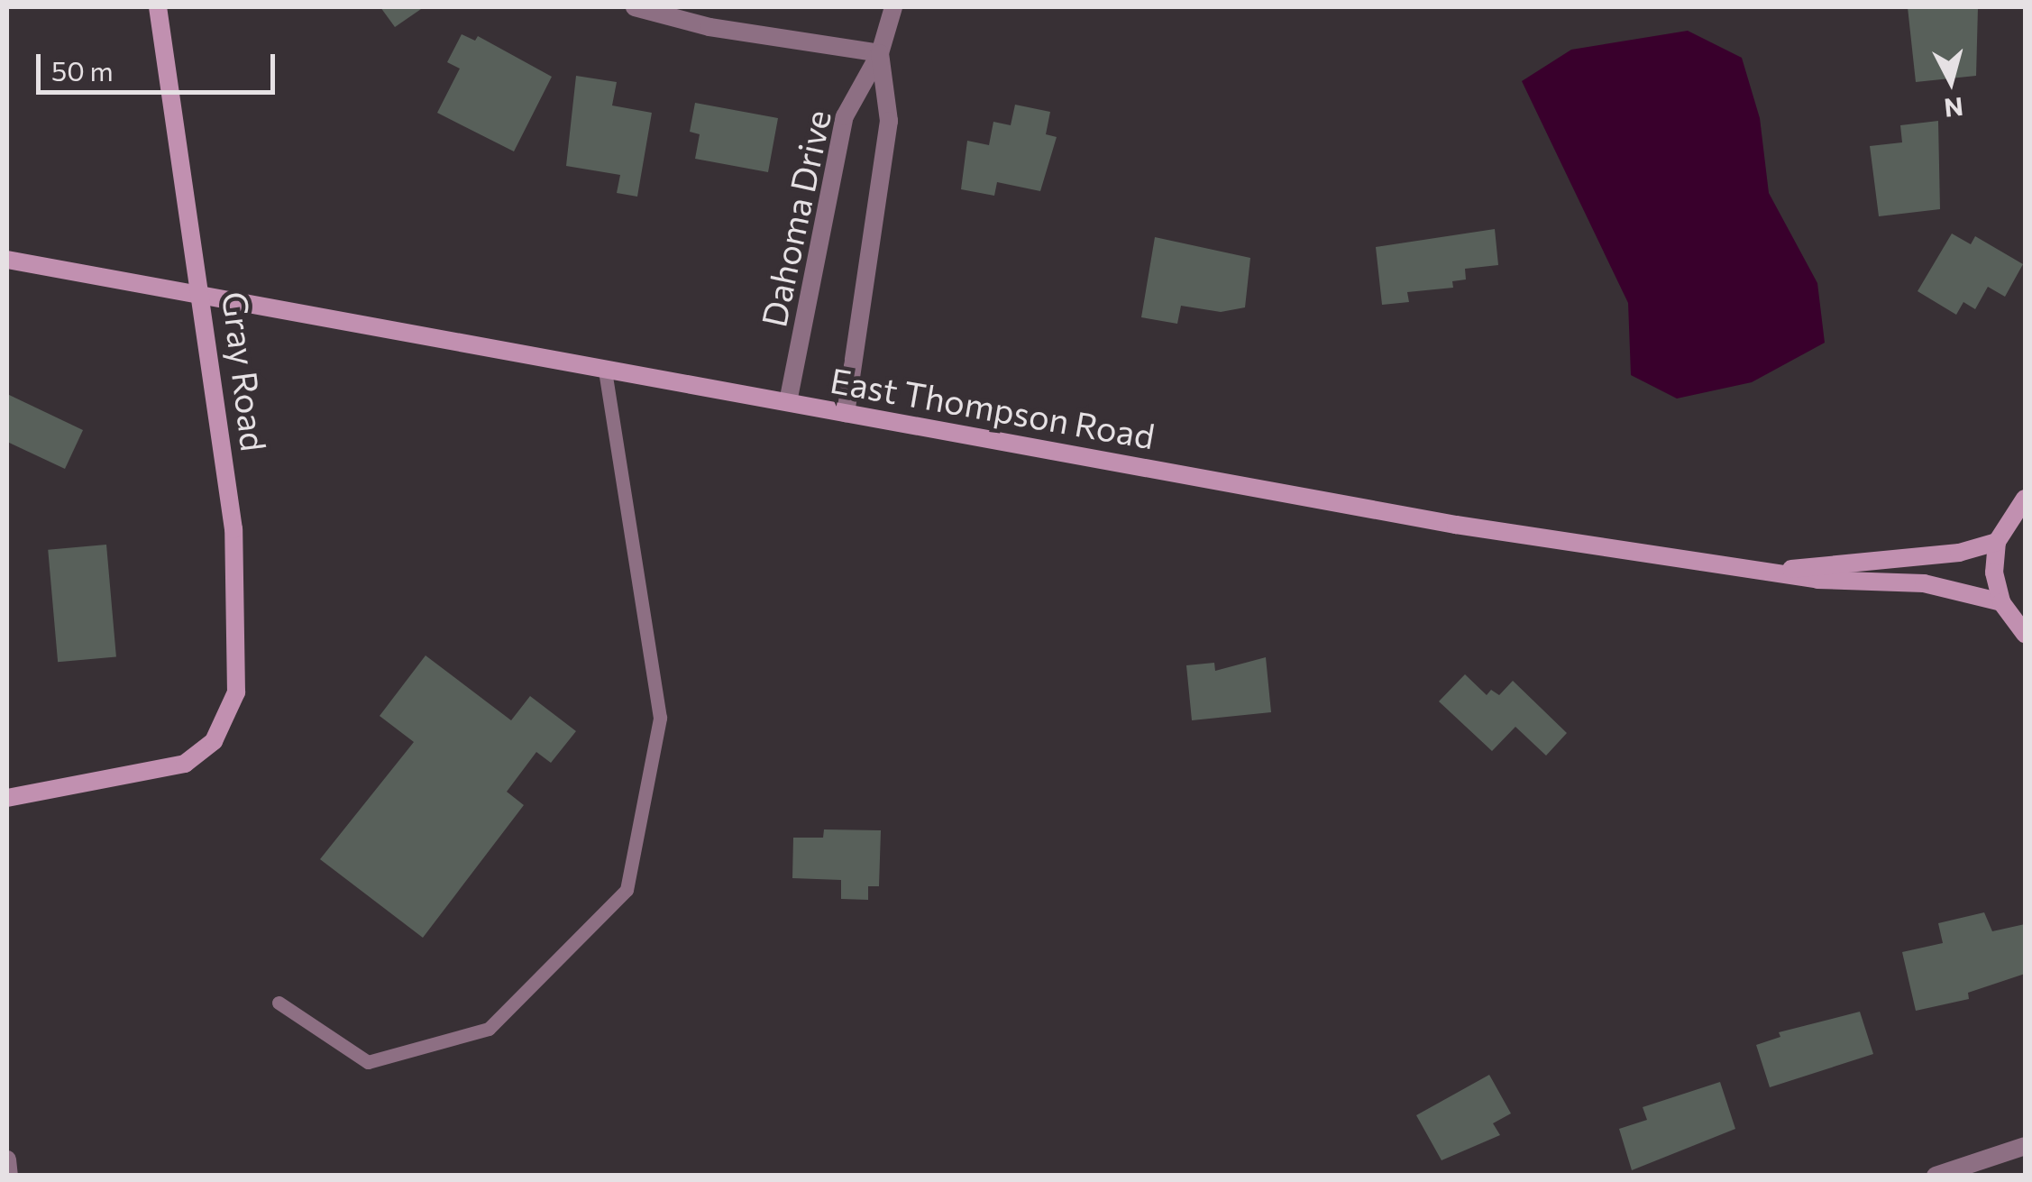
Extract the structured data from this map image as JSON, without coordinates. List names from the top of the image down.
{
  "streets": {
    "main road": ["Gray Road", "East Thompson Road"],
    "street": ["Dahoma Drive"]
  },
  "crossings": [
    ["Dahoma Drive", "East Thompson Road"],
    ["Gray Road", "East Thompson Road"]
  ],
  "scale_bar": "50 m",
  "north": "bottom"
}
